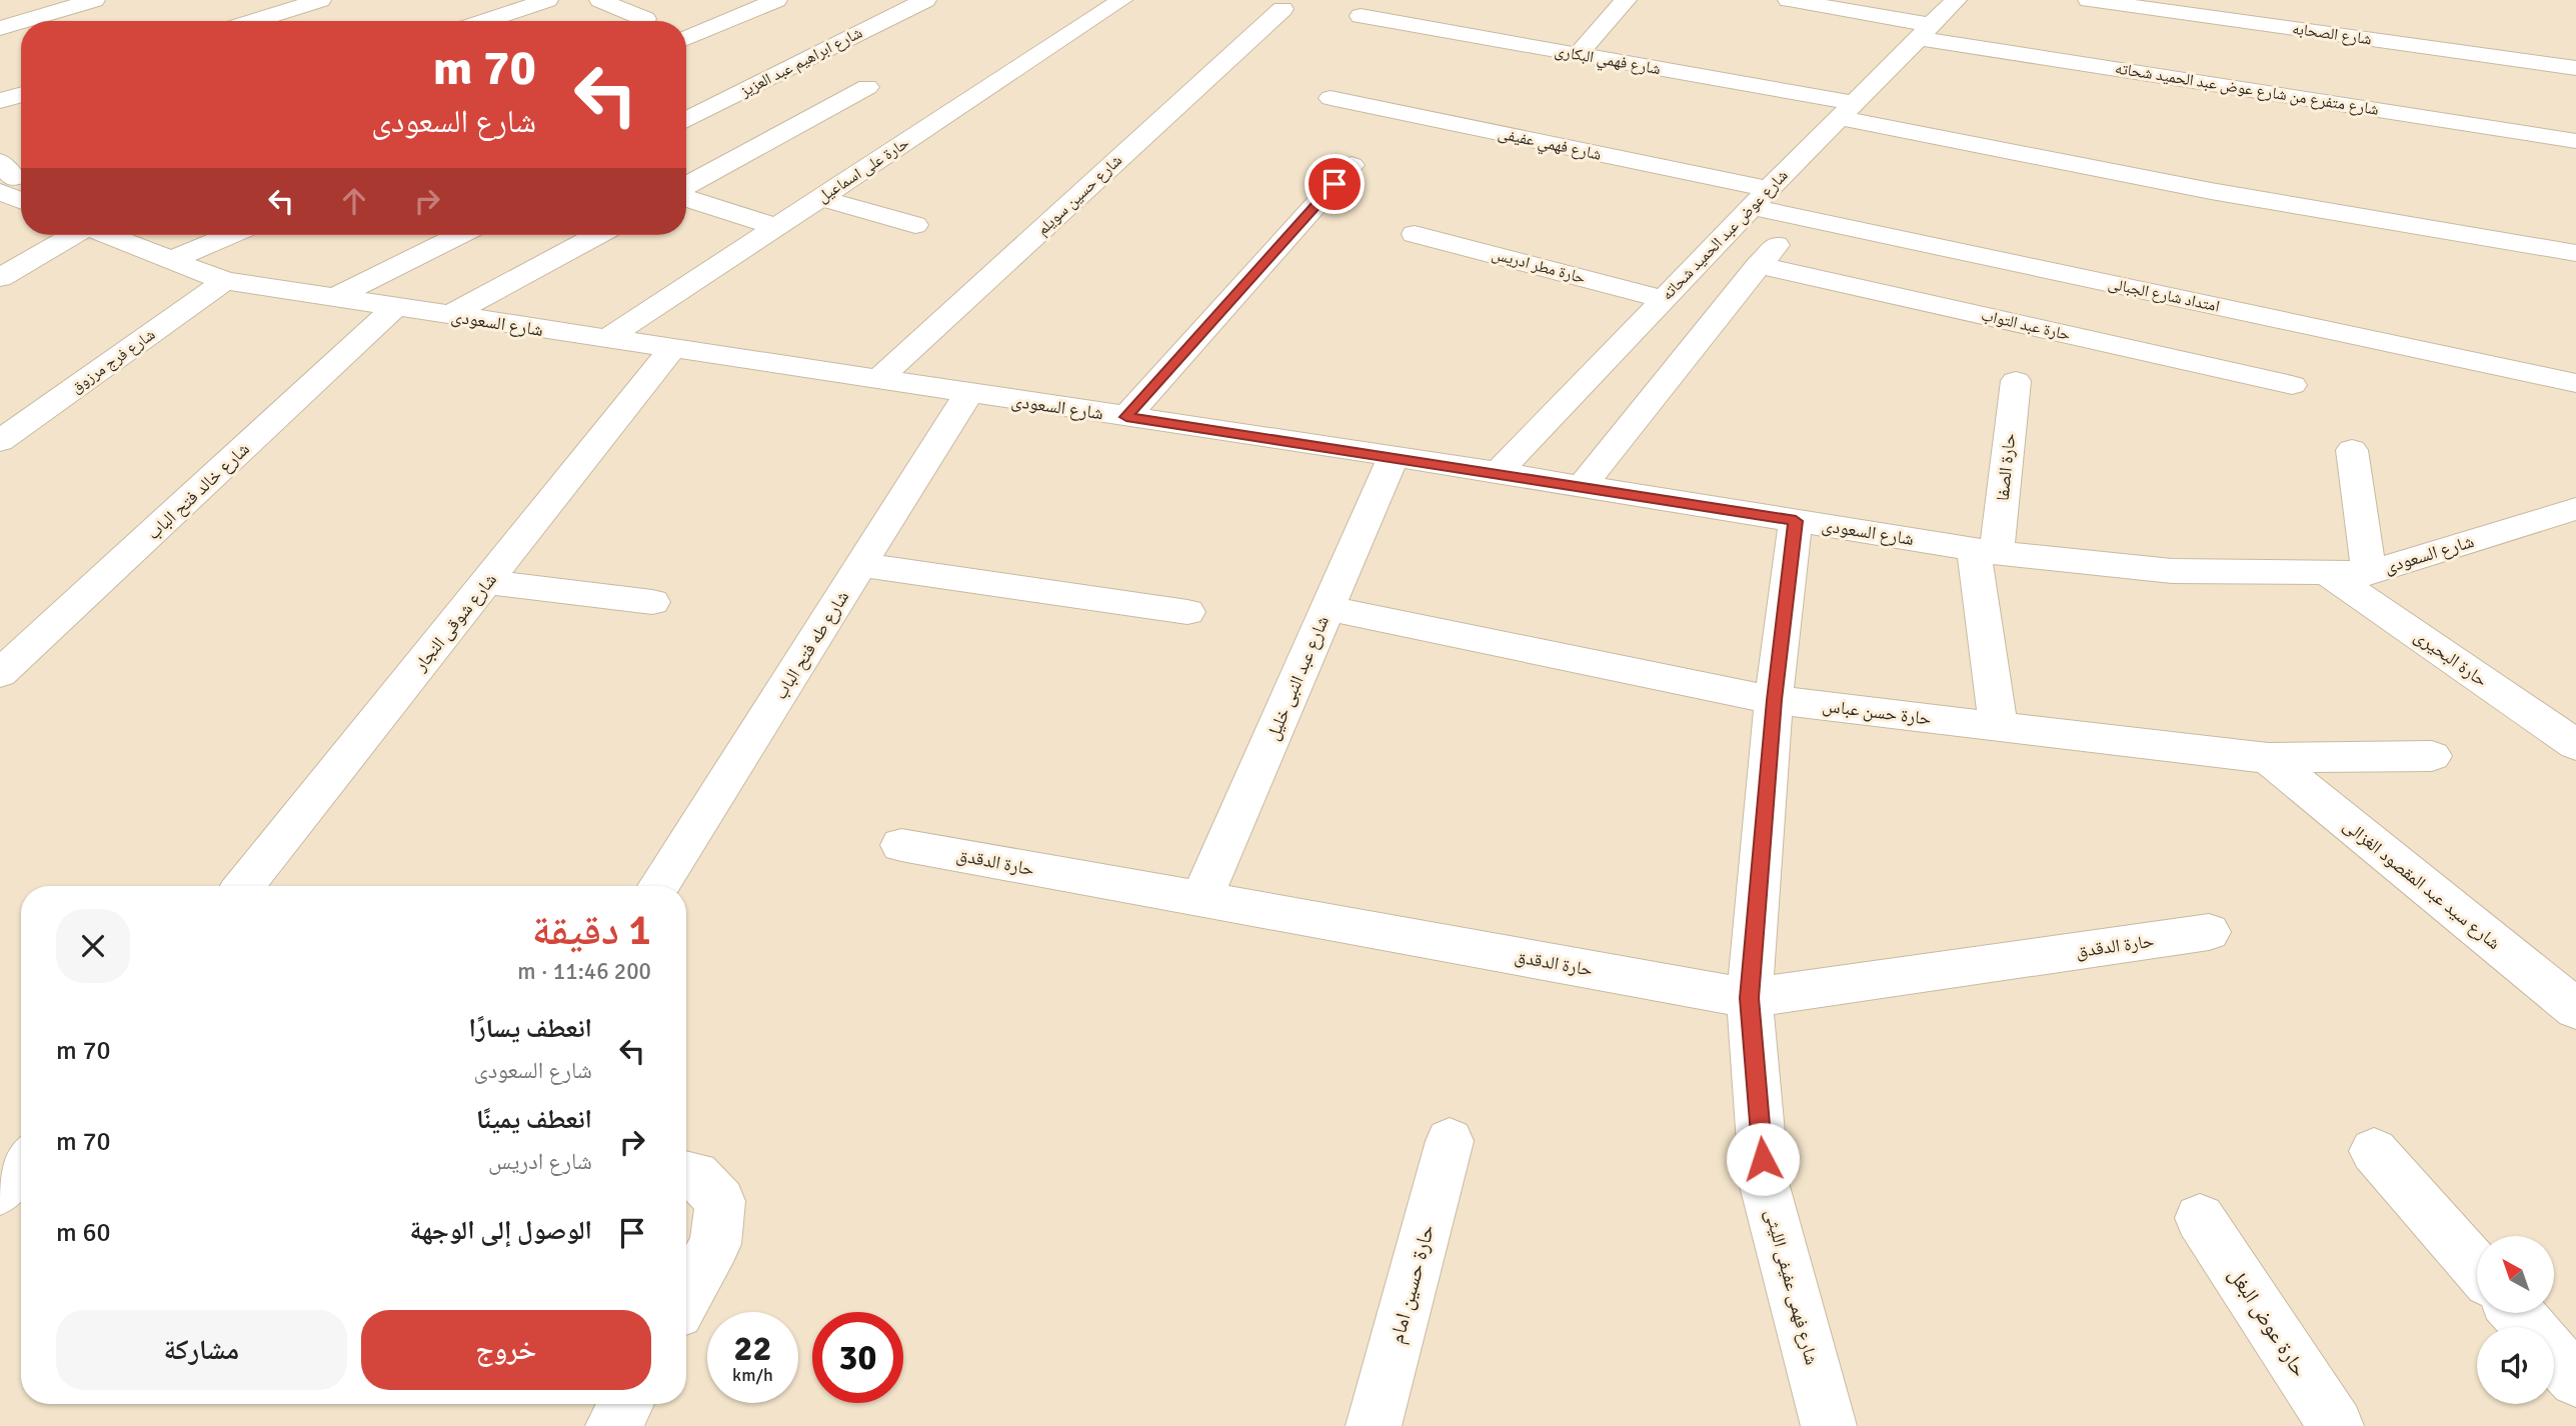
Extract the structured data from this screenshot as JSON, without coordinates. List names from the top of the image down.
{
  "streets": {
    "street": [
      "شارع الصحابه",
      "شارع فهمي البكارى",
      "شارع ابراهيم عبد العزيز",
      "شارع متفرع من شارع عوض عبد الحميد شحاته",
      "شارع فهمي عفيفى",
      "حارة على اسماعيل",
      "شارع حسين سويلم",
      "شارع عوض عبد الحميد شحاته",
      "حارة مطر ادريس",
      "امتداد شارع الجبالى",
      "شارع السعودى",
      "حارة عبد التواب",
      "شارع فرج مرزوق",
      "حارة الصفا",
      "شارع خالد فتح الباب",
      "شارع شوقى النجار",
      "شارع طه فتح الباب",
      "حارة البحيرى",
      "شارع عبد النبى خليل",
      "حارة حسن عباس",
      "حارة الدقدق",
      "شارع سيد عبد المقصود الغزالى",
      "حارة حسين امام",
      "شارع فهمى عفيفى الليثى",
      "حارة عوض البغل"
    ]
  },
  "crossings": [
    ["شارع فهمي البكارى", "شارع عوض عبد الحميد شحاته"],
    ["شارع متفرع من شارع عوض عبد الحميد شحاته", "شارع عوض عبد الحميد شحاته"],
    ["شارع فهمي عفيفى", "شارع عوض عبد الحميد شحاته"],
    ["شارع فهمي عفيفى", "امتداد شارع الجبالى"],
    ["حارة على اسماعيل", "شارع السعودى"],
    ["شارع حسين سويلم", "شارع السعودى"],
    ["شارع عوض عبد الحميد شحاته", "حارة مطر ادريس"],
    ["شارع عوض عبد الحميد شحاته", "امتداد شارع الجبالى"],
    ["شارع عوض عبد الحميد شحاته", "شارع السعودى"],
    ["شارع السعودى", "شارع فرج مرزوق"],
    ["شارع السعودى", "حارة الصفا"],
    ["شارع السعودى", "شارع خالد فتح الباب"],
    ["شارع السعودى", "شارع شوقى النجار"],
    ["شارع السعودى", "شارع طه فتح الباب"],
    ["شارع السعودى", "حارة البحيرى"],
    ["شارع السعودى", "شارع عبد النبى خليل"],
    ["شارع السعودى", "شارع فهمى عفيفى الليثى"],
    ["حارة الصفا", "حارة حسن عباس"],
    ["شارع عبد النبى خليل", "حارة حسن عباس"],
    ["شارع عبد النبى خليل", "حارة الدقدق"],
    ["حارة حسن عباس", "شارع سيد عبد المقصود الغزالى"],
    ["حارة حسن عباس", "شارع فهمى عفيفى الليثى"],
    ["حارة الدقدق", "شارع فهمى عفيفى الليثى"]
  ],
  "north": "top left",
  "page": {
    "turn": ["70 m", "شارع السعودى"],
    "heading": ["1 دقيقة", "200 m · 11:46"],
    "list": [
      {
        "name": "انعطف يسارًا",
        "note": "شارع السعودى",
        "value": "70 m"
      },
      {
        "name": "انعطف يمينًا",
        "note": "شارع ادريس",
        "value": "70 m"
      },
      {
        "name": "الوصول إلى الوجهة",
        "value": "60 m"
      }
    ],
    "buttons": ["خروج", "مشاركة"],
    "speed": "22 km/h",
    "limit": "30"
  }
}
